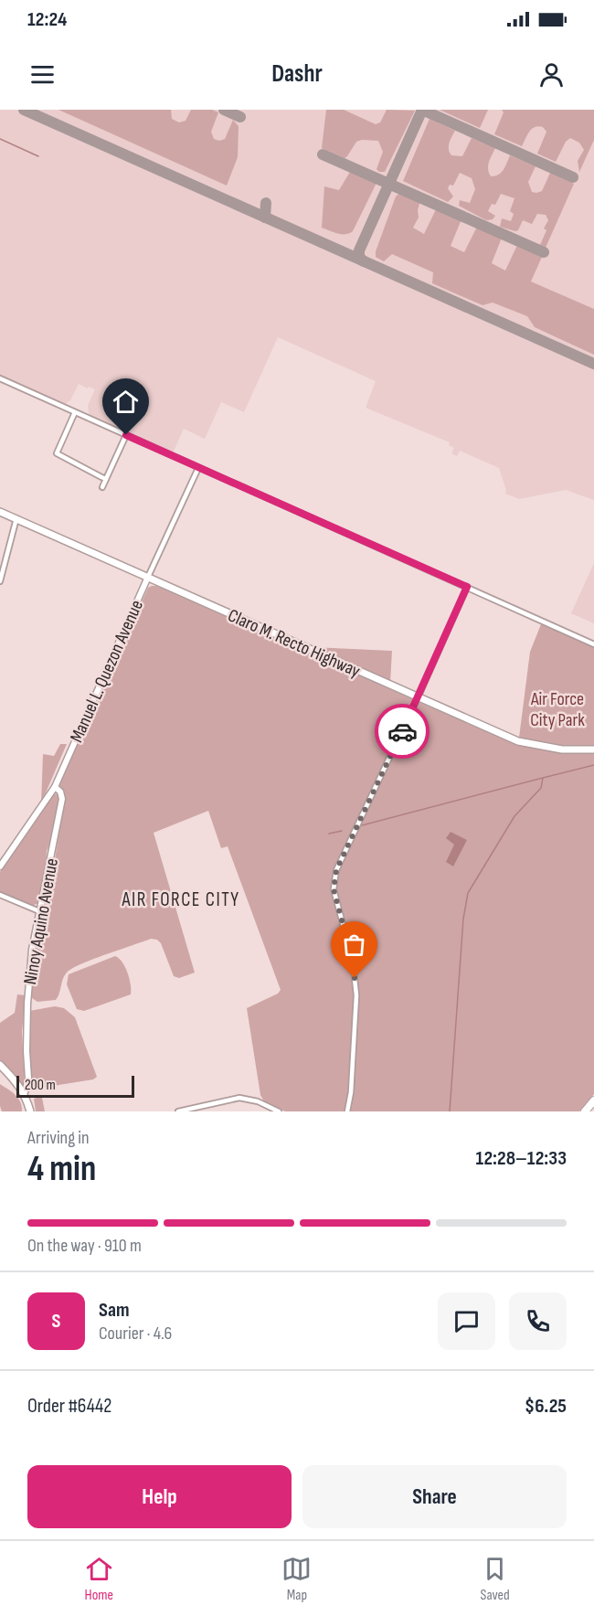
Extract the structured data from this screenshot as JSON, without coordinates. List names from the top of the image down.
{
  "streets": {
    "main road": ["Claro M. Recto Highway", "Ninoy Aquino Avenue"],
    "street": ["Manuel L. Quezon Avenue"]
  },
  "crossings": [
    ["Claro M. Recto Highway", "Manuel L. Quezon Avenue"],
    ["Manuel L. Quezon Avenue", "Ninoy Aquino Avenue"]
  ],
  "districts": ["AIR FORCE CITY"],
  "parks": ["Air Force City Park"],
  "scale_bar": "200 m",
  "page": {
    "status": "12:24",
    "header": "Dashr",
    "scale": "200 m",
    "heading": ["4 min", "Arriving in", "12:28–12:33"],
    "panel": [
      "Sam",
      "Courier · 4.6",
      "Order #6442",
      "$6.25"
    ],
    "bar": "On the way · 910 m",
    "round": "S",
    "buttons": ["Help", "Share"],
    "tabs": ["Home", "Map", "Saved"]
  }
}
